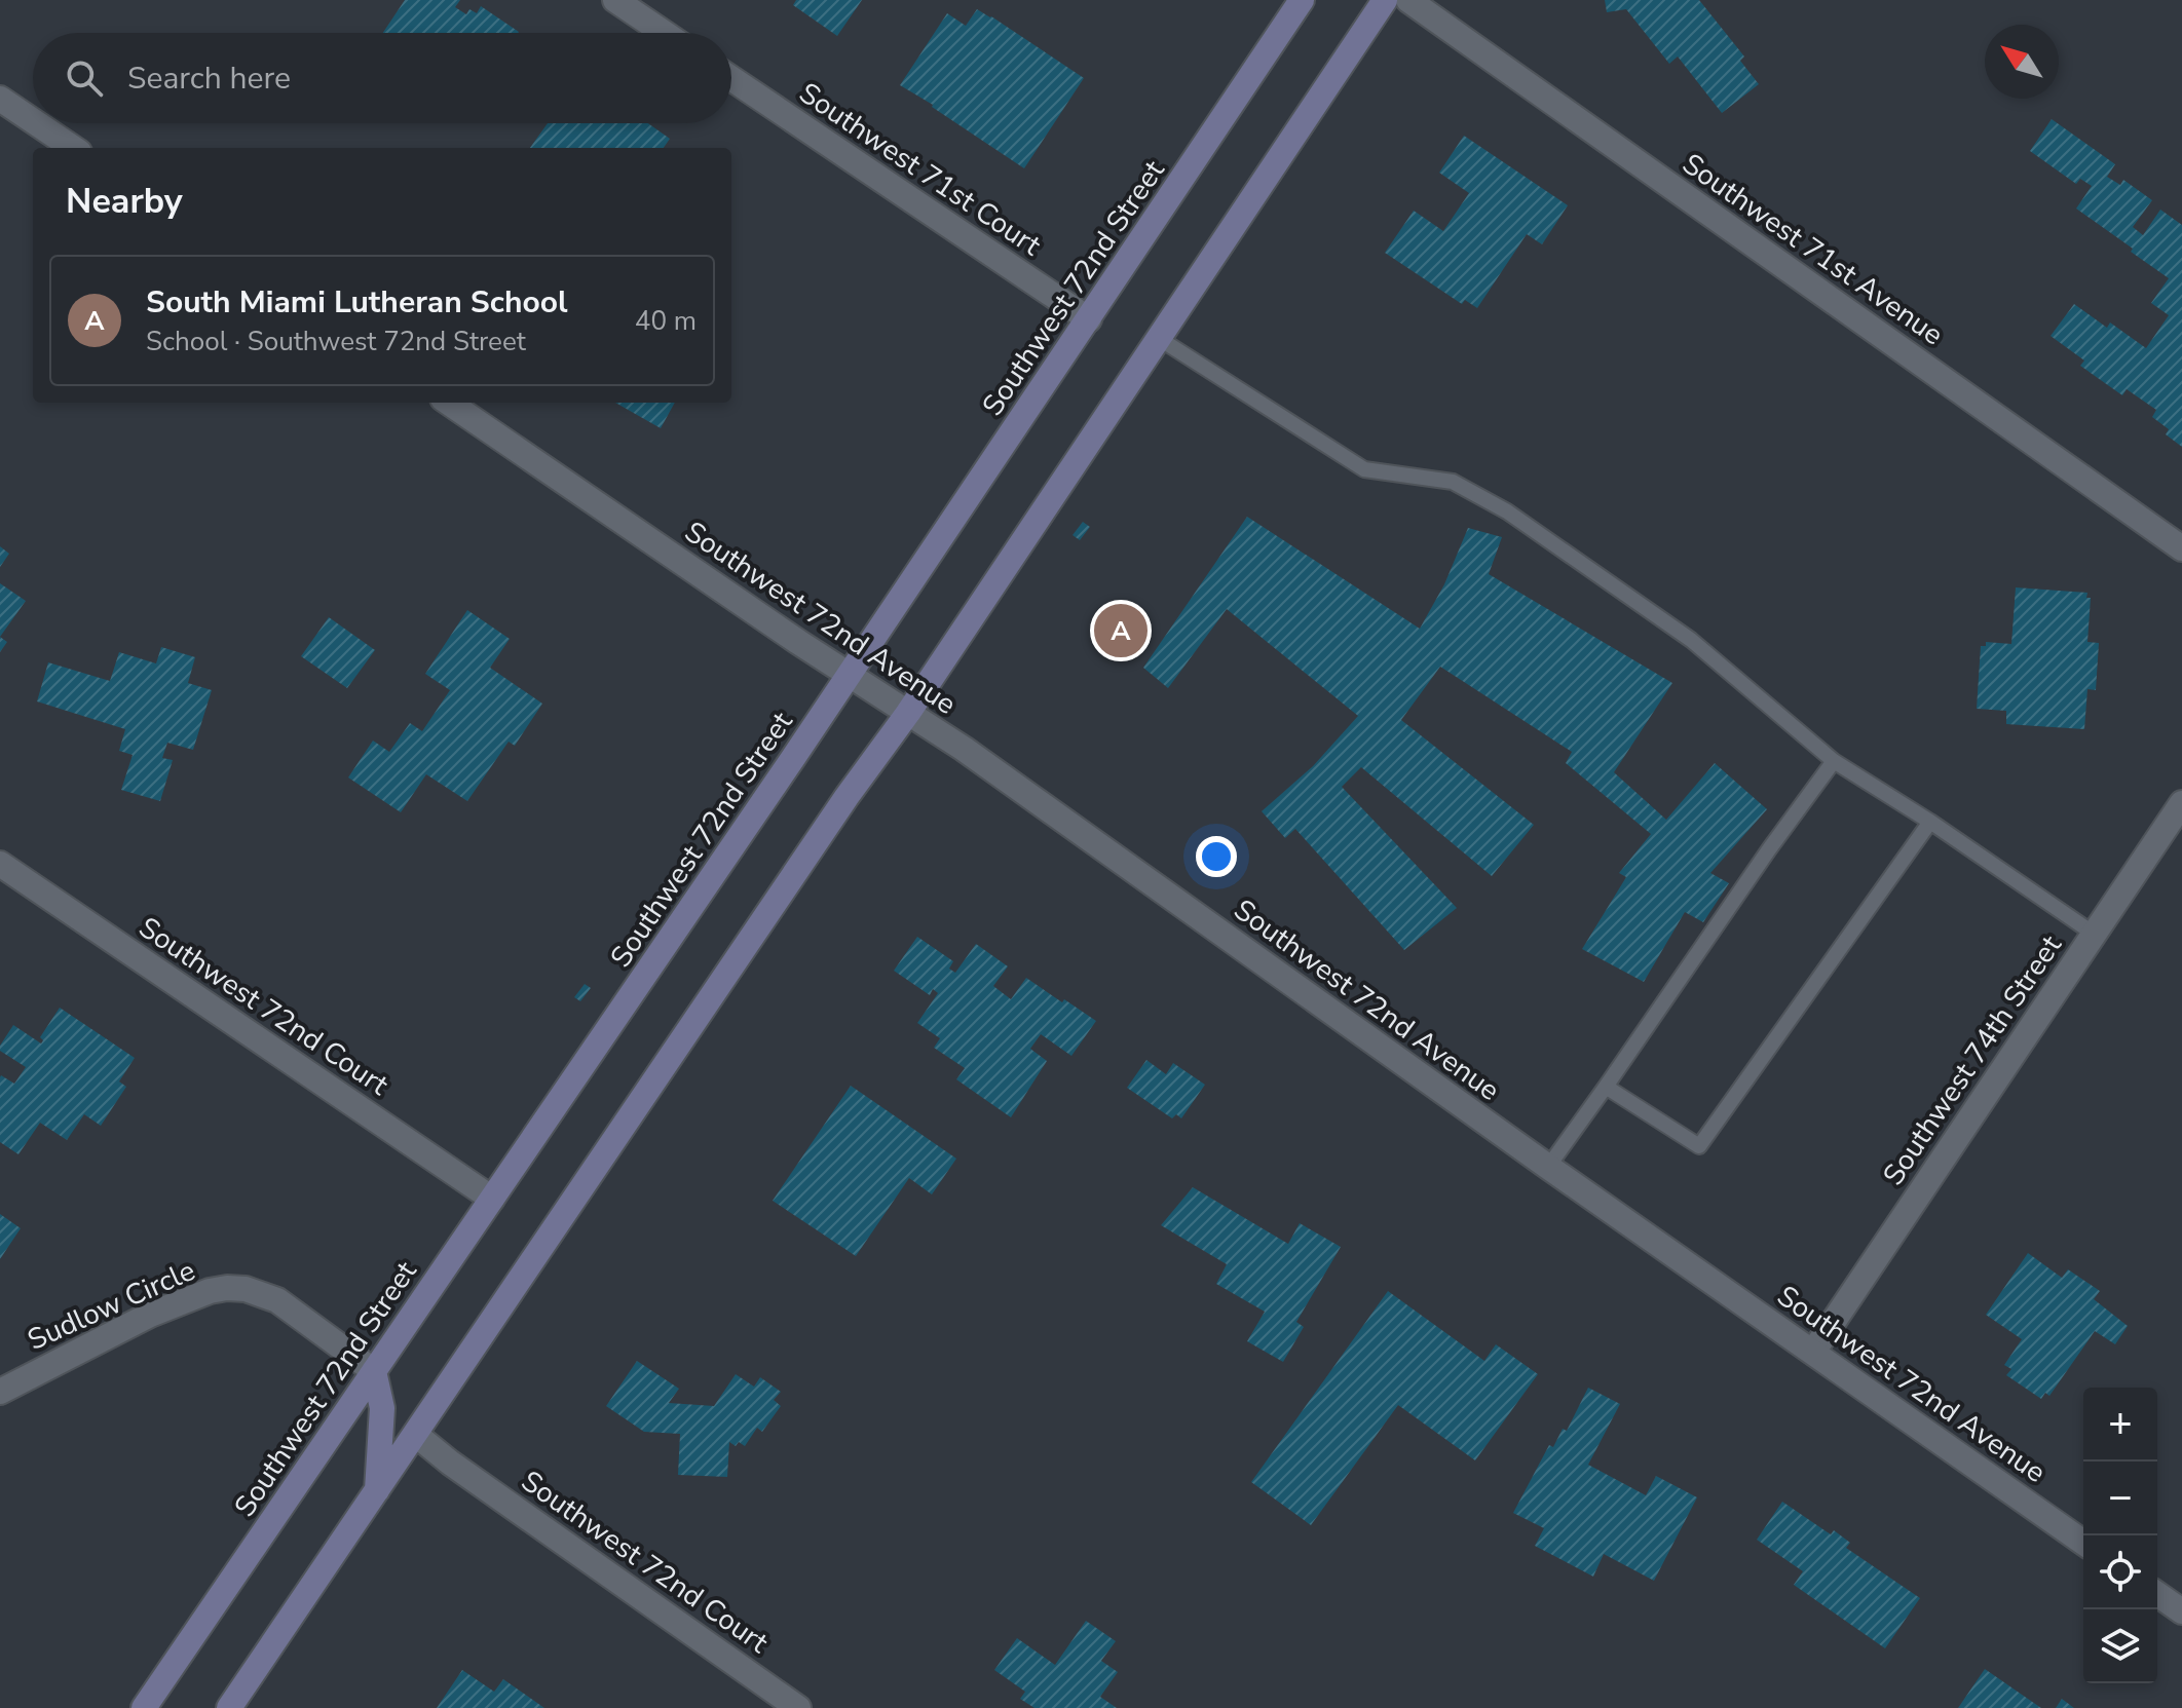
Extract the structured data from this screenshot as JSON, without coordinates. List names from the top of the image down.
{
  "streets": {
    "main road": ["Southwest 72nd Street"],
    "street": [
      "Southwest 71st Court",
      "Southwest 71st Avenue",
      "Southwest 72nd Avenue",
      "Southwest 72nd Court",
      "Southwest 74th Street",
      "Sudlow Circle"
    ]
  },
  "crossings": [
    ["Southwest 71st Court", "Southwest 72nd Street"],
    ["Southwest 72nd Street", "Southwest 72nd Avenue"],
    ["Southwest 72nd Street", "Southwest 72nd Court"],
    ["Southwest 72nd Street", "Sudlow Circle"],
    ["Southwest 72nd Avenue", "Southwest 74th Street"]
  ],
  "north": "top left",
  "page": {
    "search": "Search here",
    "heading": "Nearby",
    "list": [
      {
        "mark": "A",
        "name": "South Miami Lutheran School",
        "note": "School · Southwest 72nd Street",
        "value": "40 m"
      }
    ],
    "pins": "A",
    "map_buttons": ["+", "−"]
  }
}
